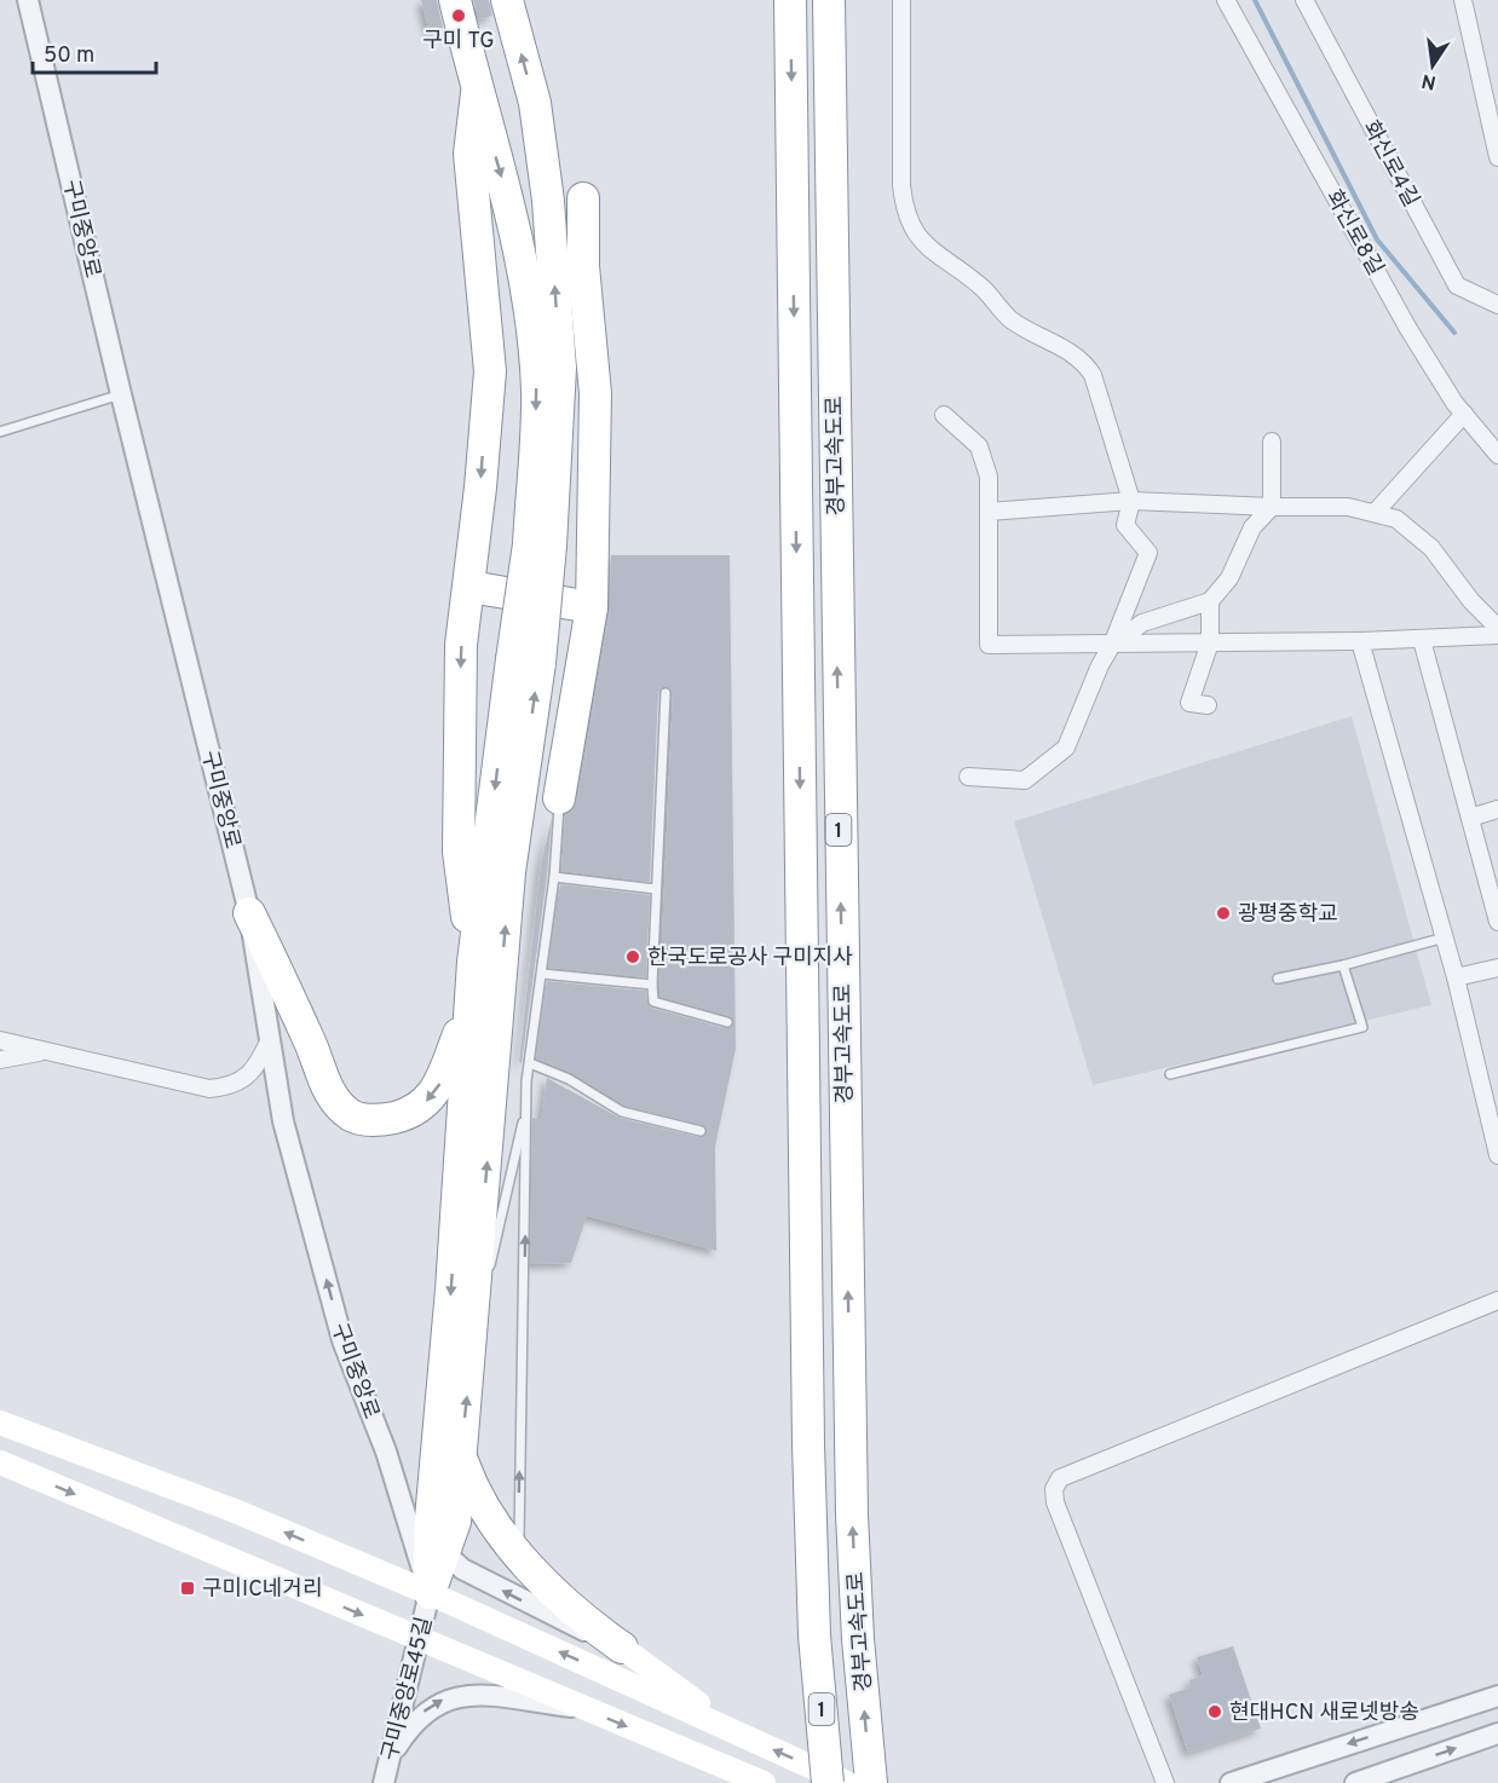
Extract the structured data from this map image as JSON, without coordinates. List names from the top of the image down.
{
  "streets": {
    "highway": ["경부고속도로", "1"],
    "street": [
      "화신로4길",
      "구미중앙로",
      "화신로8길",
      "구미중앙로45길"
    ]
  },
  "crossings": [
    ["구미중앙로", "구미중앙로45길"]
  ],
  "places": {
    "other": [
      "구미 TG",
      "광평중학교",
      "한국도로공사 구미지사",
      "현대HCN 새로넷방송"
    ],
    "transit": ["구미IC네거리"]
  },
  "scale_bar": "50 m",
  "north": "bottom"
}
